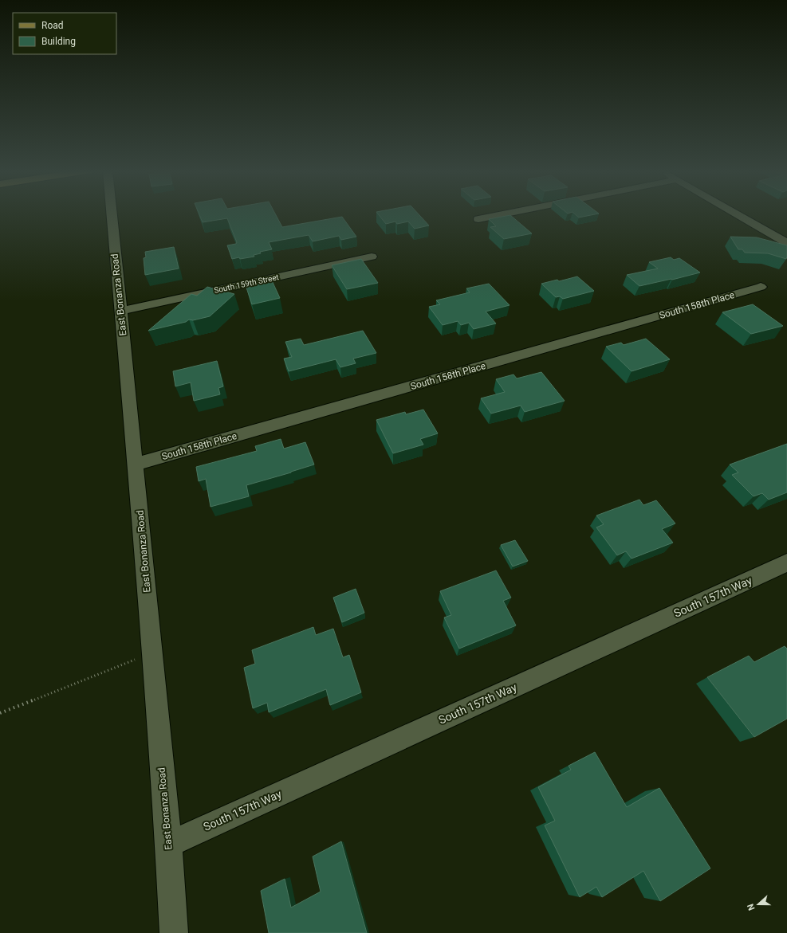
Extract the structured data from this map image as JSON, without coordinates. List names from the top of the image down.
{
  "streets": {
    "street": [
      "South 159th Street",
      "East Bonanza Road",
      "South 158th Place",
      "South 157th Way"
    ]
  },
  "crossings": [
    ["South 159th Street", "East Bonanza Road"],
    ["East Bonanza Road", "South 158th Place"],
    ["East Bonanza Road", "South 157th Way"]
  ],
  "legend": ["Road", "Building"],
  "north": "left"
}
